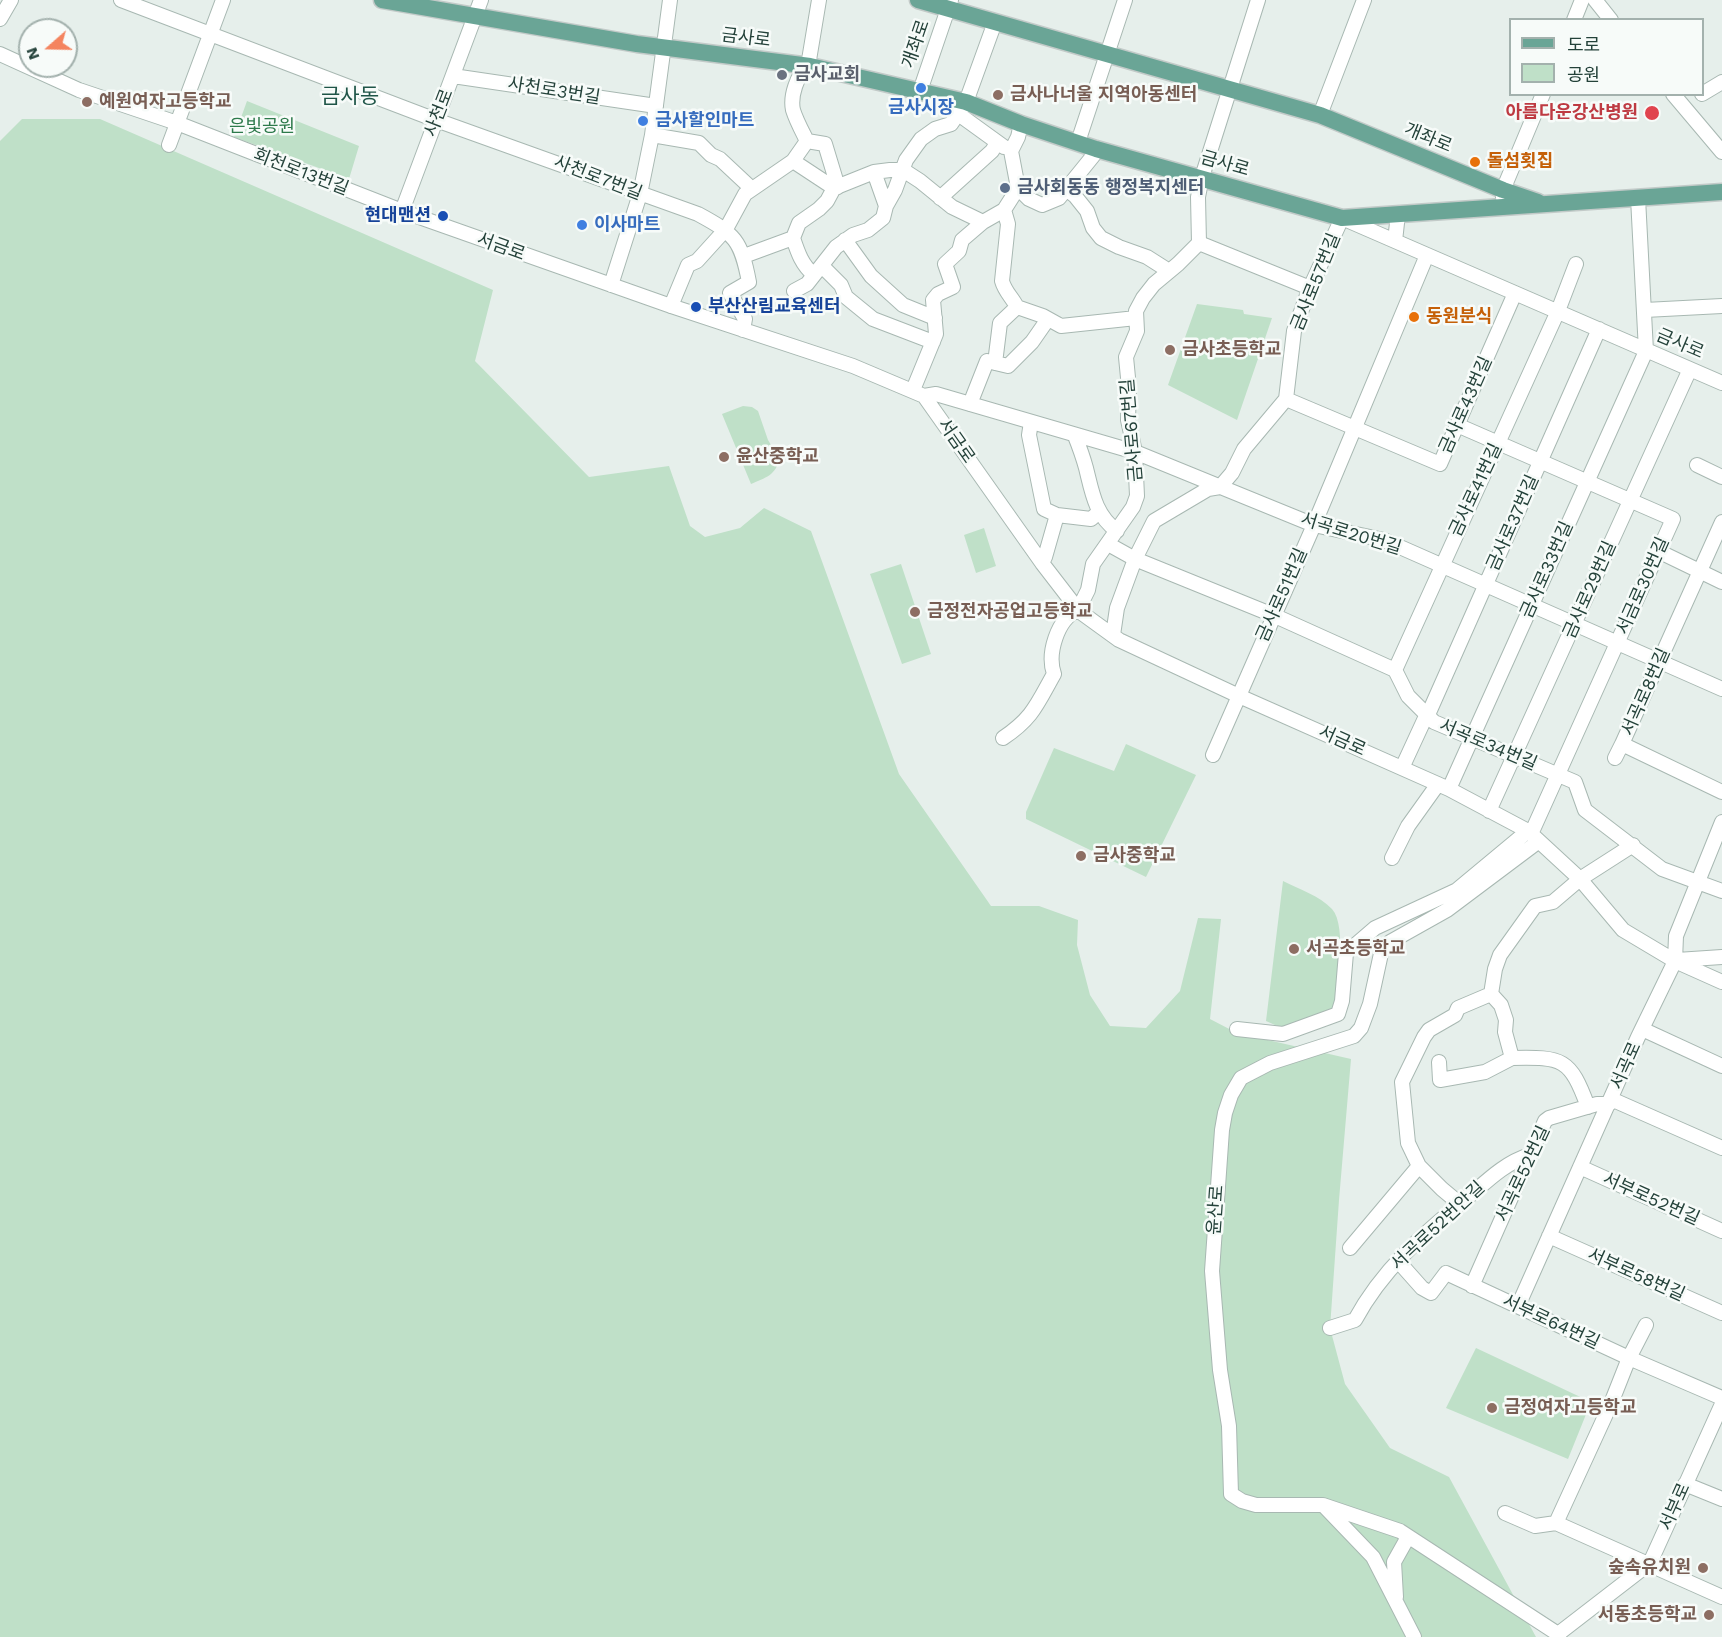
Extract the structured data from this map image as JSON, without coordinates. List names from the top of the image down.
{
  "streets": {
    "main road": ["금사로", "개좌로"],
    "street": [
      "사천로3번길",
      "사천로",
      "회천로13번길",
      "사천로7번길",
      "서금로",
      "금사로57번길",
      "금사로43번길",
      "금사로67번길",
      "금사로41번길",
      "금사로37번길",
      "서곡로20번길",
      "금사로33번길",
      "서금로30번길",
      "금사로29번길",
      "금사로51번길",
      "서곡로8번길",
      "서곡로34번길",
      "서곡로",
      "서곡로52번길",
      "서부로52번길",
      "윤산로",
      "서곡로52번안길",
      "서부로58번길",
      "서부로64번길",
      "서부로"
    ]
  },
  "crossings": [
    ["금사로", "개좌로"],
    ["금사로", "사천로"],
    ["금사로", "금사로57번길"],
    ["금사로", "금사로43번길"],
    ["금사로", "금사로41번길"],
    ["금사로", "금사로37번길"],
    ["금사로", "금사로33번길"],
    ["금사로", "금사로29번길"],
    ["금사로", "금사로51번길"],
    ["사천로3번길", "사천로"],
    ["사천로", "회천로13번길"],
    ["사천로", "사천로7번길"],
    ["사천로", "서금로"],
    ["회천로13번길", "서금로"],
    ["사천로7번길", "서금로"],
    ["서금로", "금사로67번길"],
    ["서금로", "금사로37번길"],
    ["서금로", "서곡로20번길"],
    ["서금로", "금사로33번길"],
    ["서금로", "서금로30번길"],
    ["서금로", "금사로29번길"],
    ["서금로", "금사로51번길"],
    ["서금로", "서곡로"],
    ["서금로", "윤산로"],
    ["금사로43번길", "서금로30번길"],
    ["금사로43번길", "금사로51번길"],
    ["금사로67번길", "서곡로20번길"],
    ["금사로41번길", "서곡로20번길"],
    ["금사로41번길", "서금로30번길"],
    ["금사로41번길", "서곡로34번길"],
    ["금사로37번길", "서곡로20번길"],
    ["금사로37번길", "서금로30번길"],
    ["금사로37번길", "서곡로34번길"],
    ["서곡로20번길", "금사로33번길"],
    ["서곡로20번길", "서금로30번길"],
    ["서곡로20번길", "금사로29번길"],
    ["서곡로20번길", "금사로51번길"],
    ["서곡로20번길", "서곡로8번길"],
    ["금사로33번길", "서금로30번길"],
    ["금사로33번길", "서곡로34번길"],
    ["서금로30번길", "금사로29번길"],
    ["서금로30번길", "서곡로34번길"],
    ["서금로30번길", "윤산로"],
    ["금사로29번길", "서곡로34번길"],
    ["서곡로34번길", "서곡로"],
    ["서곡로", "서곡로52번길"],
    ["서곡로", "서부로52번길"],
    ["서곡로", "서부로58번길"],
    ["서곡로", "서부로64번길"],
    ["서곡로52번길", "서곡로52번안길"],
    ["서곡로52번길", "서부로64번길"],
    ["서곡로52번안길", "서부로64번길"],
    ["서부로64번길", "서부로"]
  ],
  "districts": ["금사동"],
  "parks": ["은빛공원"],
  "places": [
    "금사교회",
    "금사시장",
    "금사나너울 지역아동센터",
    "예원여자고등학교",
    "아름다운강산병원",
    "금사할인마트",
    "돌섬횟집",
    "금사회동동 행정복지센터",
    "현대맨션",
    "이사마트",
    "부산산림교육센터",
    "동원분식",
    "금사초등학교",
    "윤산중학교",
    "금정전자공업고등학교",
    "금사중학교",
    "서곡초등학교",
    "금정여자고등학교",
    "숲속유치원",
    "서동초등학교"
  ],
  "legend": ["도로", "공원"],
  "north": "left"
}
